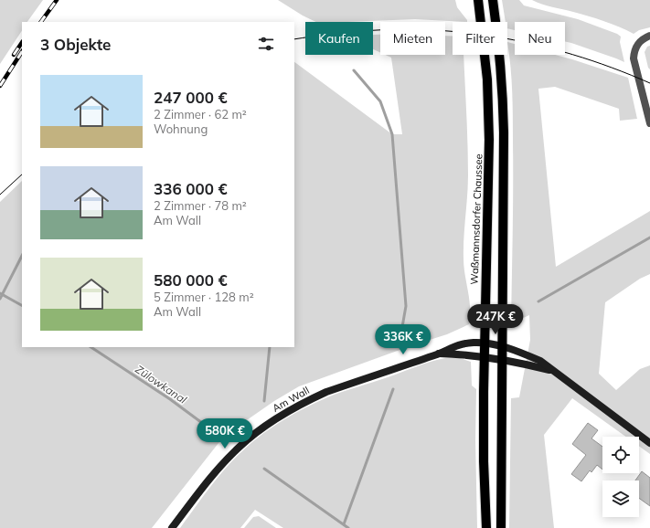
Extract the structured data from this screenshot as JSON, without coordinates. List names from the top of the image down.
{
  "streets": {
    "main road": ["Waßmannsdorfer Chaussee"],
    "street": ["Am Wall"]
  },
  "crossings": [
    ["Waßmannsdorfer Chaussee", "Am Wall"]
  ],
  "water": ["Zülowkanal"],
  "page": {
    "chip": [
      "Kaufen",
      "Mieten",
      "Filter",
      "Neu"
    ],
    "heading": "3 Objekte",
    "list": [
      {
        "name": "247 000 €",
        "note": "2 Zimmer · 62 m² · Wohnung"
      },
      {
        "name": "336 000 €",
        "note": "2 Zimmer · 78 m² · Am Wall"
      },
      {
        "name": "580 000 €",
        "note": "5 Zimmer · 128 m² · Am Wall"
      }
    ],
    "price": ["247K €", "336K €", "580K €"]
  }
}
